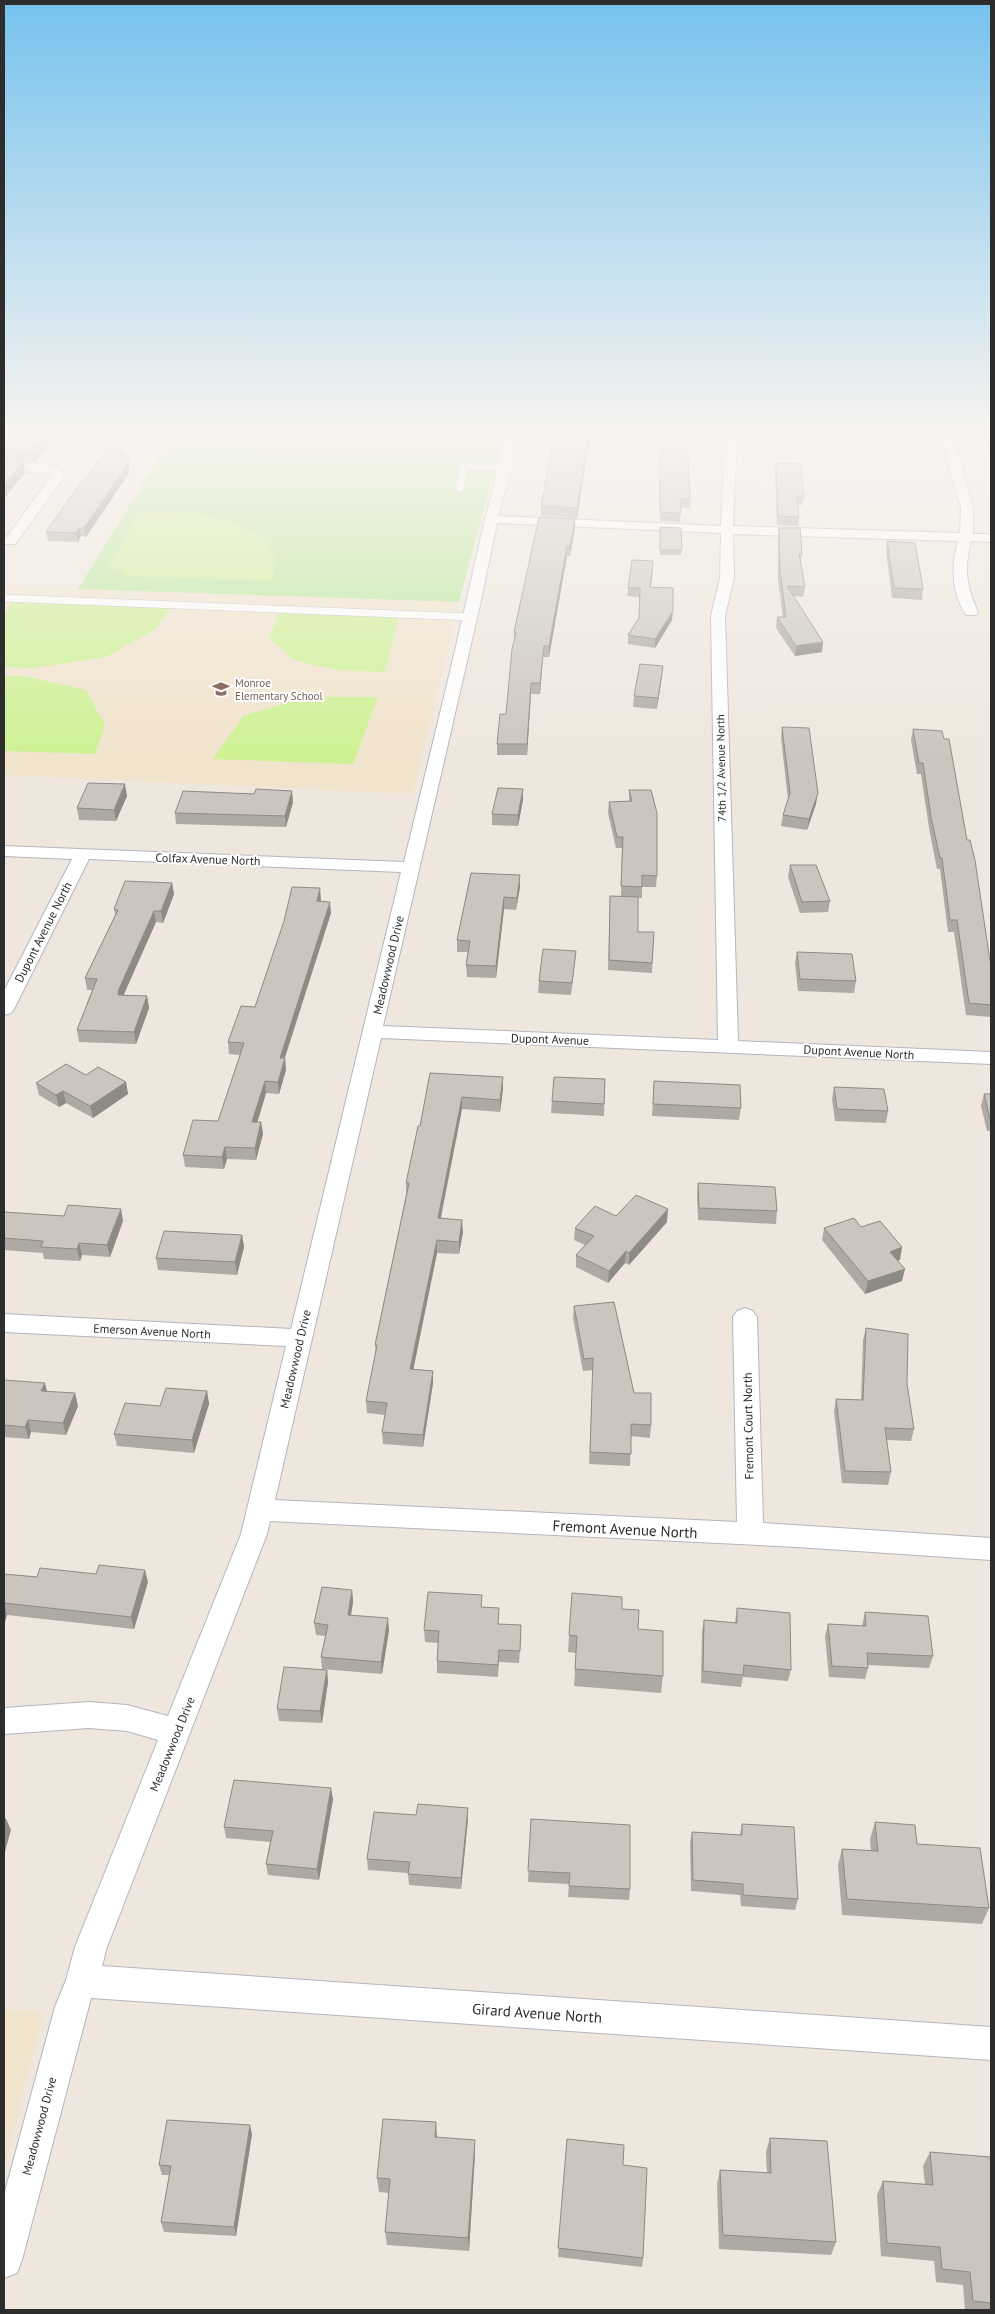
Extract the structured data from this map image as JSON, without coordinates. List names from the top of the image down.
{
  "streets": {
    "street": [
      "74th 1/2 Avenue North",
      "Colfax Avenue North",
      "Dupont Avenue North",
      "Meadowwood Drive",
      "Dupont Avenue",
      "Emerson Avenue North",
      "Fremont Court North",
      "Fremont Avenue North",
      "Girard Avenue North"
    ]
  },
  "crossings": [
    ["74th 1/2 Avenue North", "Dupont Avenue North"],
    ["74th 1/2 Avenue North", "Dupont Avenue"],
    ["Colfax Avenue North", "Dupont Avenue North"],
    ["Colfax Avenue North", "Meadowwood Drive"],
    ["Dupont Avenue North", "Dupont Avenue"],
    ["Meadowwood Drive", "Dupont Avenue"],
    ["Meadowwood Drive", "Emerson Avenue North"],
    ["Meadowwood Drive", "Fremont Avenue North"],
    ["Meadowwood Drive", "Girard Avenue North"],
    ["Fremont Court North", "Fremont Avenue North"]
  ],
  "places": {
    "school or university": ["Monroe Elementary School"]
  }
}
